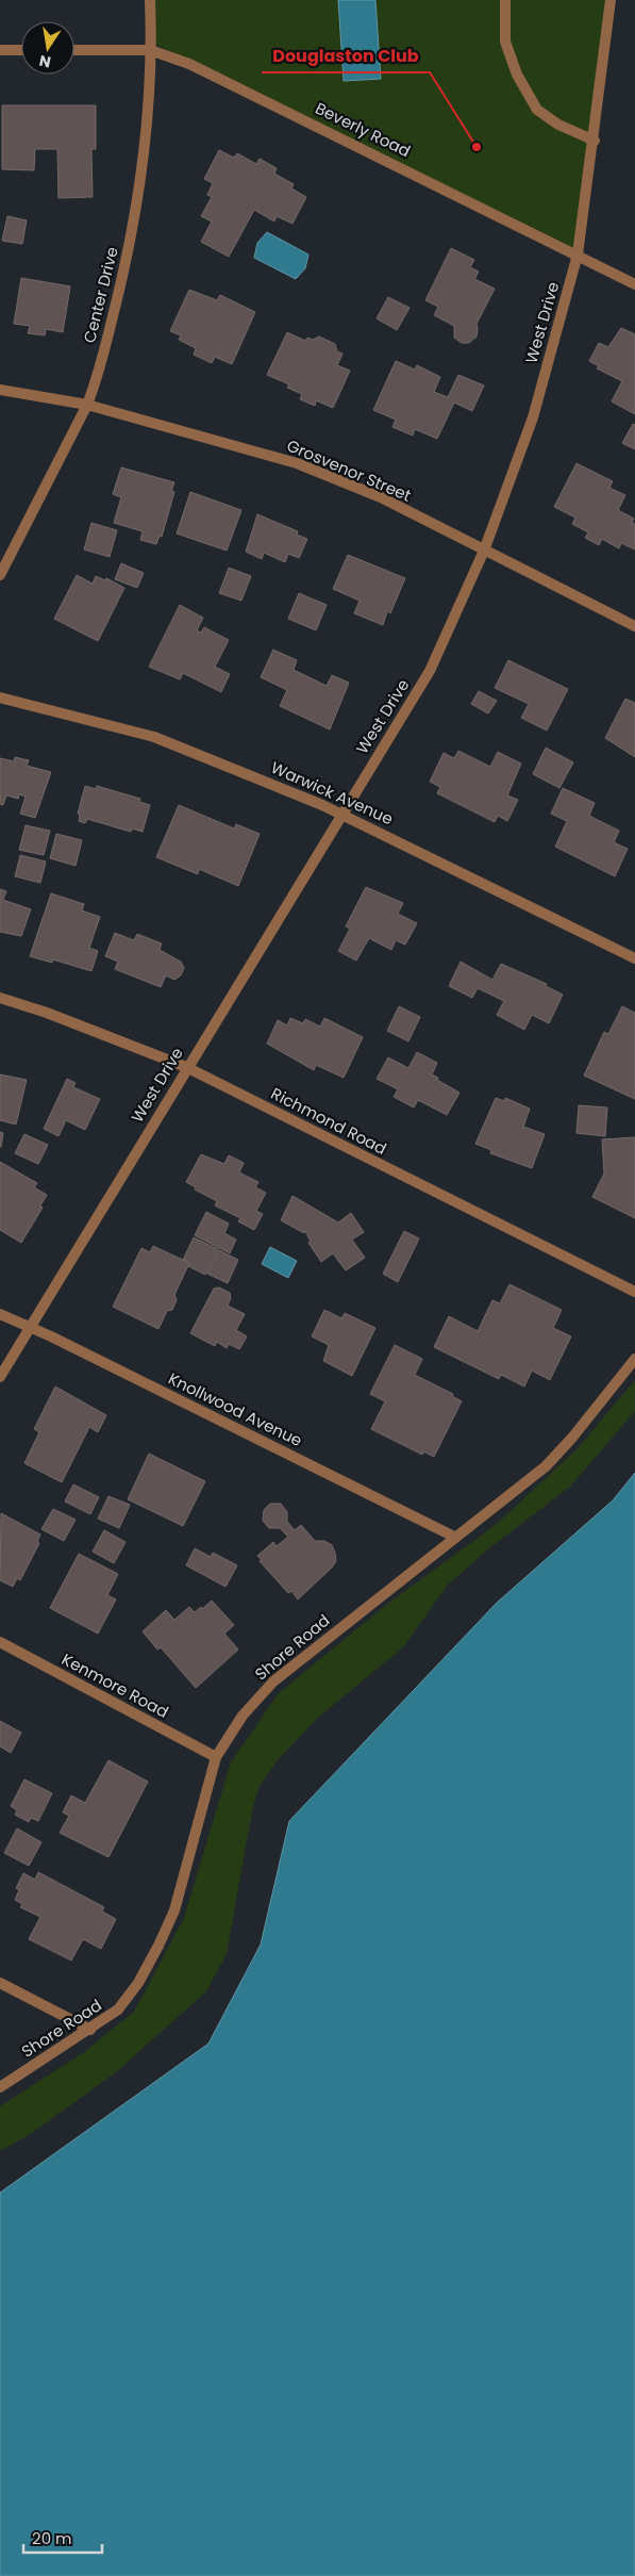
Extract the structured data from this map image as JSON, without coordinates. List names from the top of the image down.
{
  "streets": {
    "street": [
      "Beverly Road",
      "Center Drive",
      "West Drive",
      "Grosvenor Street",
      "Warwick Avenue",
      "Richmond Road",
      "Knollwood Avenue",
      "Shore Road",
      "Kenmore Road"
    ]
  },
  "crossings": [
    ["Beverly Road", "Center Drive"],
    ["Beverly Road", "West Drive"],
    ["Center Drive", "Grosvenor Street"],
    ["West Drive", "Grosvenor Street"],
    ["West Drive", "Warwick Avenue"],
    ["West Drive", "Richmond Road"],
    ["West Drive", "Knollwood Avenue"],
    ["Knollwood Avenue", "Shore Road"],
    ["Shore Road", "Kenmore Road"]
  ],
  "places": ["Douglaston Club"],
  "scale_bar": "20 m",
  "north": "bottom"
}
